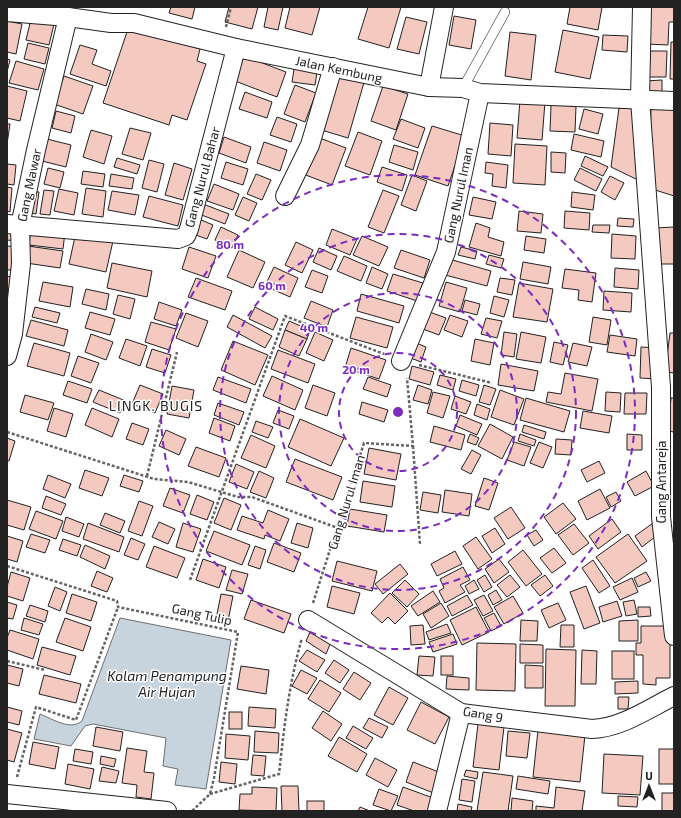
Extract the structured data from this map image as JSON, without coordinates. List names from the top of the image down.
{
  "streets": {
    "street": [
      "Jalan Kembung",
      "Gang Nurul Bahar",
      "Gang Mawar",
      "Gang Nurul Iman",
      "Gang Antareja",
      "Gang 9"
    ],
    "path": ["Gang Tulip"]
  },
  "crossings": [
    ["Jalan Kembung", "Gang Nurul Bahar"],
    ["Jalan Kembung", "Gang Mawar"],
    ["Jalan Kembung", "Gang Nurul Iman"],
    ["Jalan Kembung", "Gang Antareja"],
    ["Gang Nurul Bahar", "Gang Mawar"],
    ["Gang Nurul Iman", "Gang Tulip"],
    ["Gang Nurul Iman", "Gang 9"]
  ],
  "districts": ["LINGK. BUGIS"],
  "water": ["Kolam Penampung Air Hujan"],
  "north": "top",
  "rings": [
    "80 m",
    "60 m",
    "40 m",
    "20 m"
  ]
}
